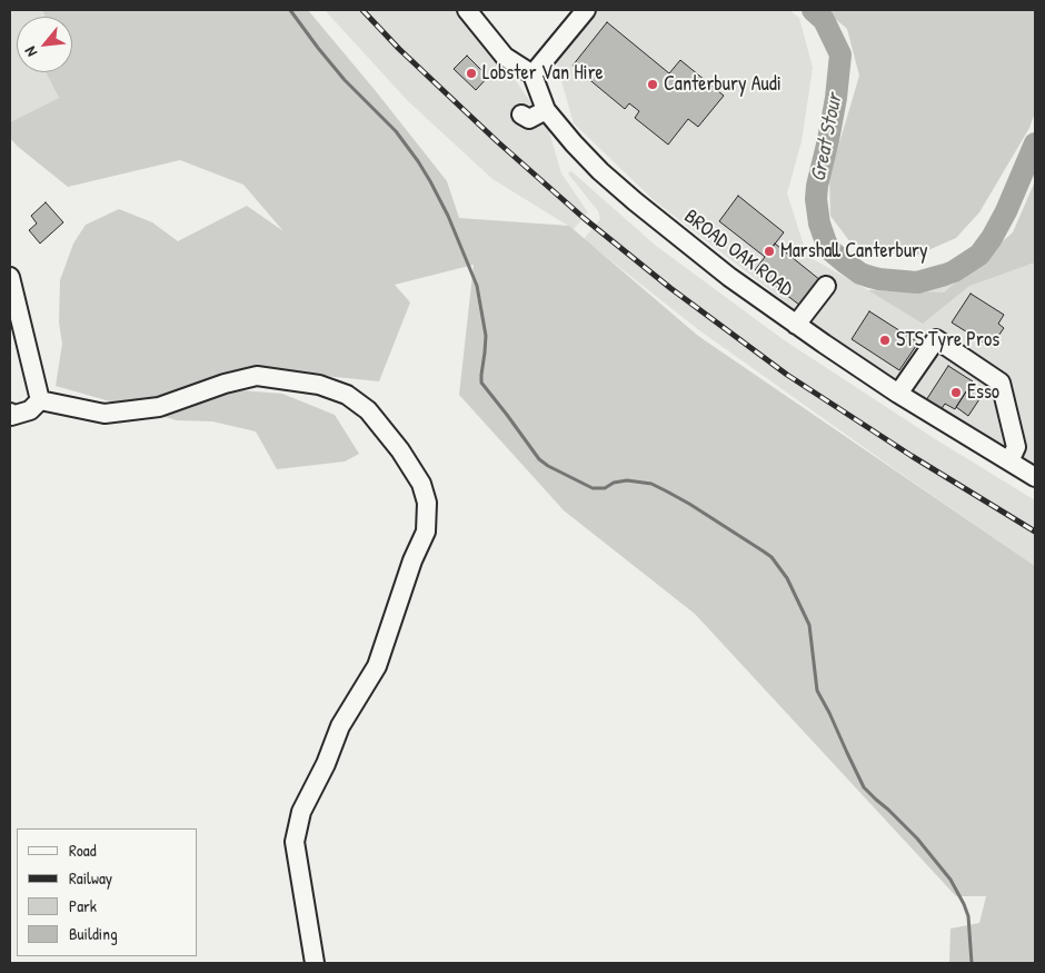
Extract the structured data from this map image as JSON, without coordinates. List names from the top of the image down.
{
  "streets": {
    "street": ["BROAD OAK ROAD"]
  },
  "water": ["Great Stour"],
  "places": [
    "Lobster Van Hire",
    "Canterbury Audi",
    "Marshall Canterbury",
    "STS Tyre Pros",
    "Esso"
  ],
  "legend": [
    "Road",
    "Railway",
    "Park",
    "Building"
  ],
  "north": "bottom left"
}
